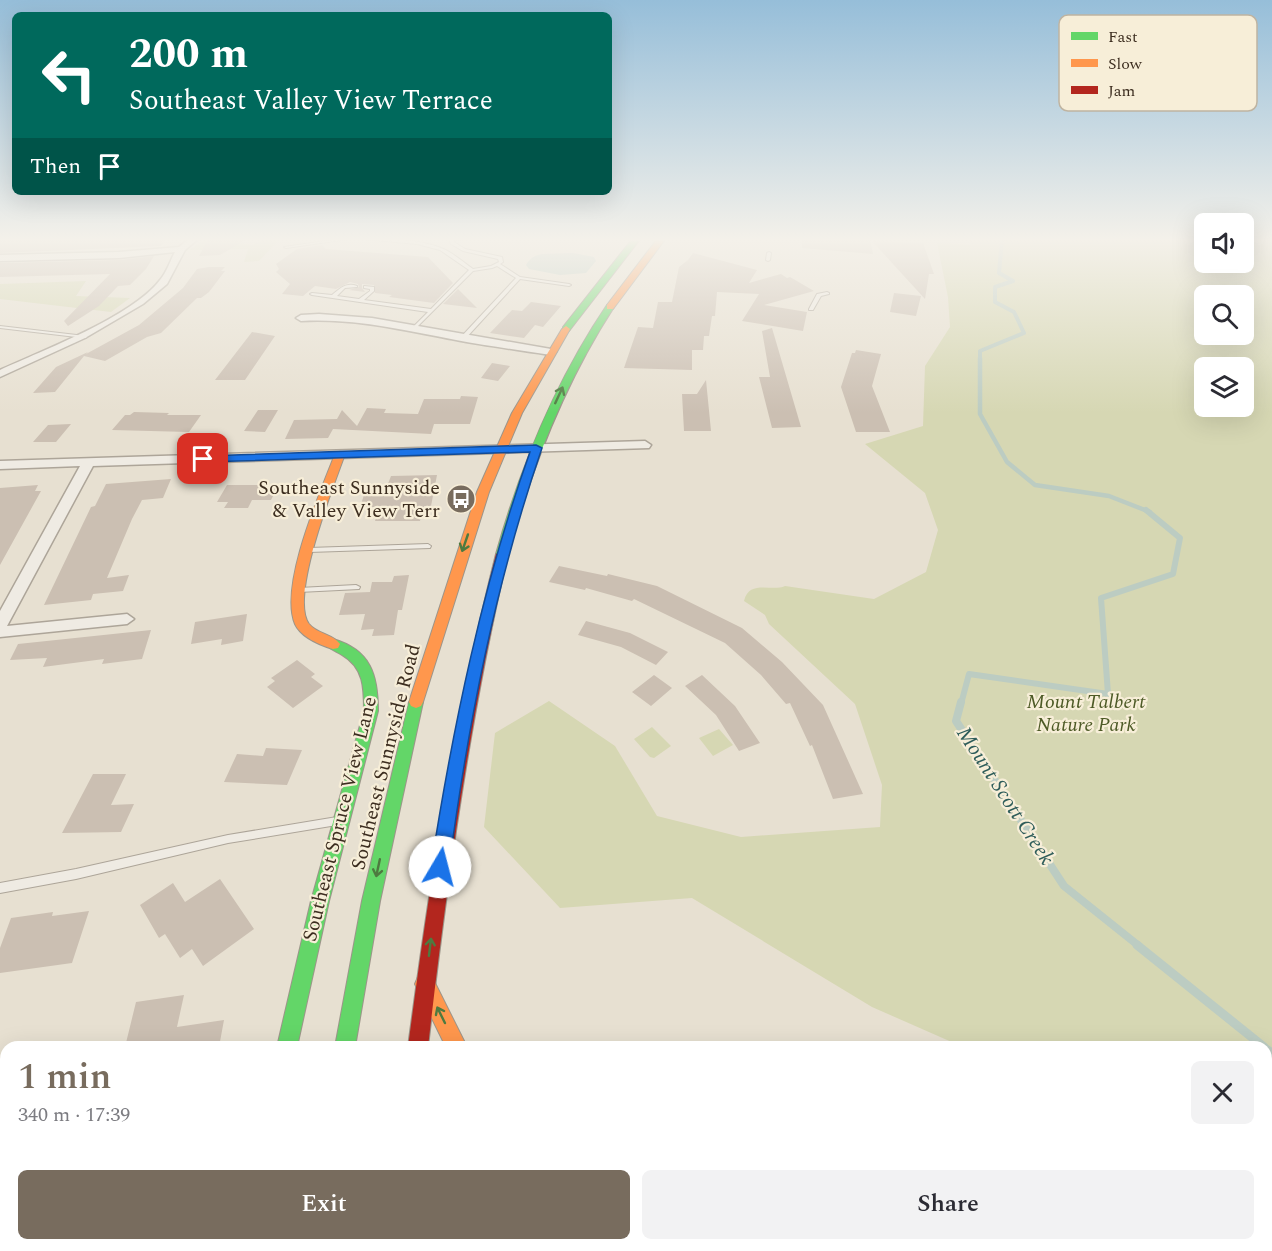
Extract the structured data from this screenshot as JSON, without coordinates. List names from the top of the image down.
{
  "streets": {
    "main road": ["Southeast Sunnyside Road", "Southeast Spruce View Lane"]
  },
  "water": ["Mount Scott Creek"],
  "parks": ["Mount Talbert Nature Park"],
  "places": {
    "bus stop": ["Southeast Sunnyside & Valley View Terr"]
  },
  "legend": ["Fast", "Slow", "Jam"],
  "page": {
    "turn": ["200 m", "Southeast Valley View Terrace"],
    "then": "Then",
    "heading": ["1 min", "340 m · 17:39"],
    "buttons": ["Exit", "Share"]
  }
}
